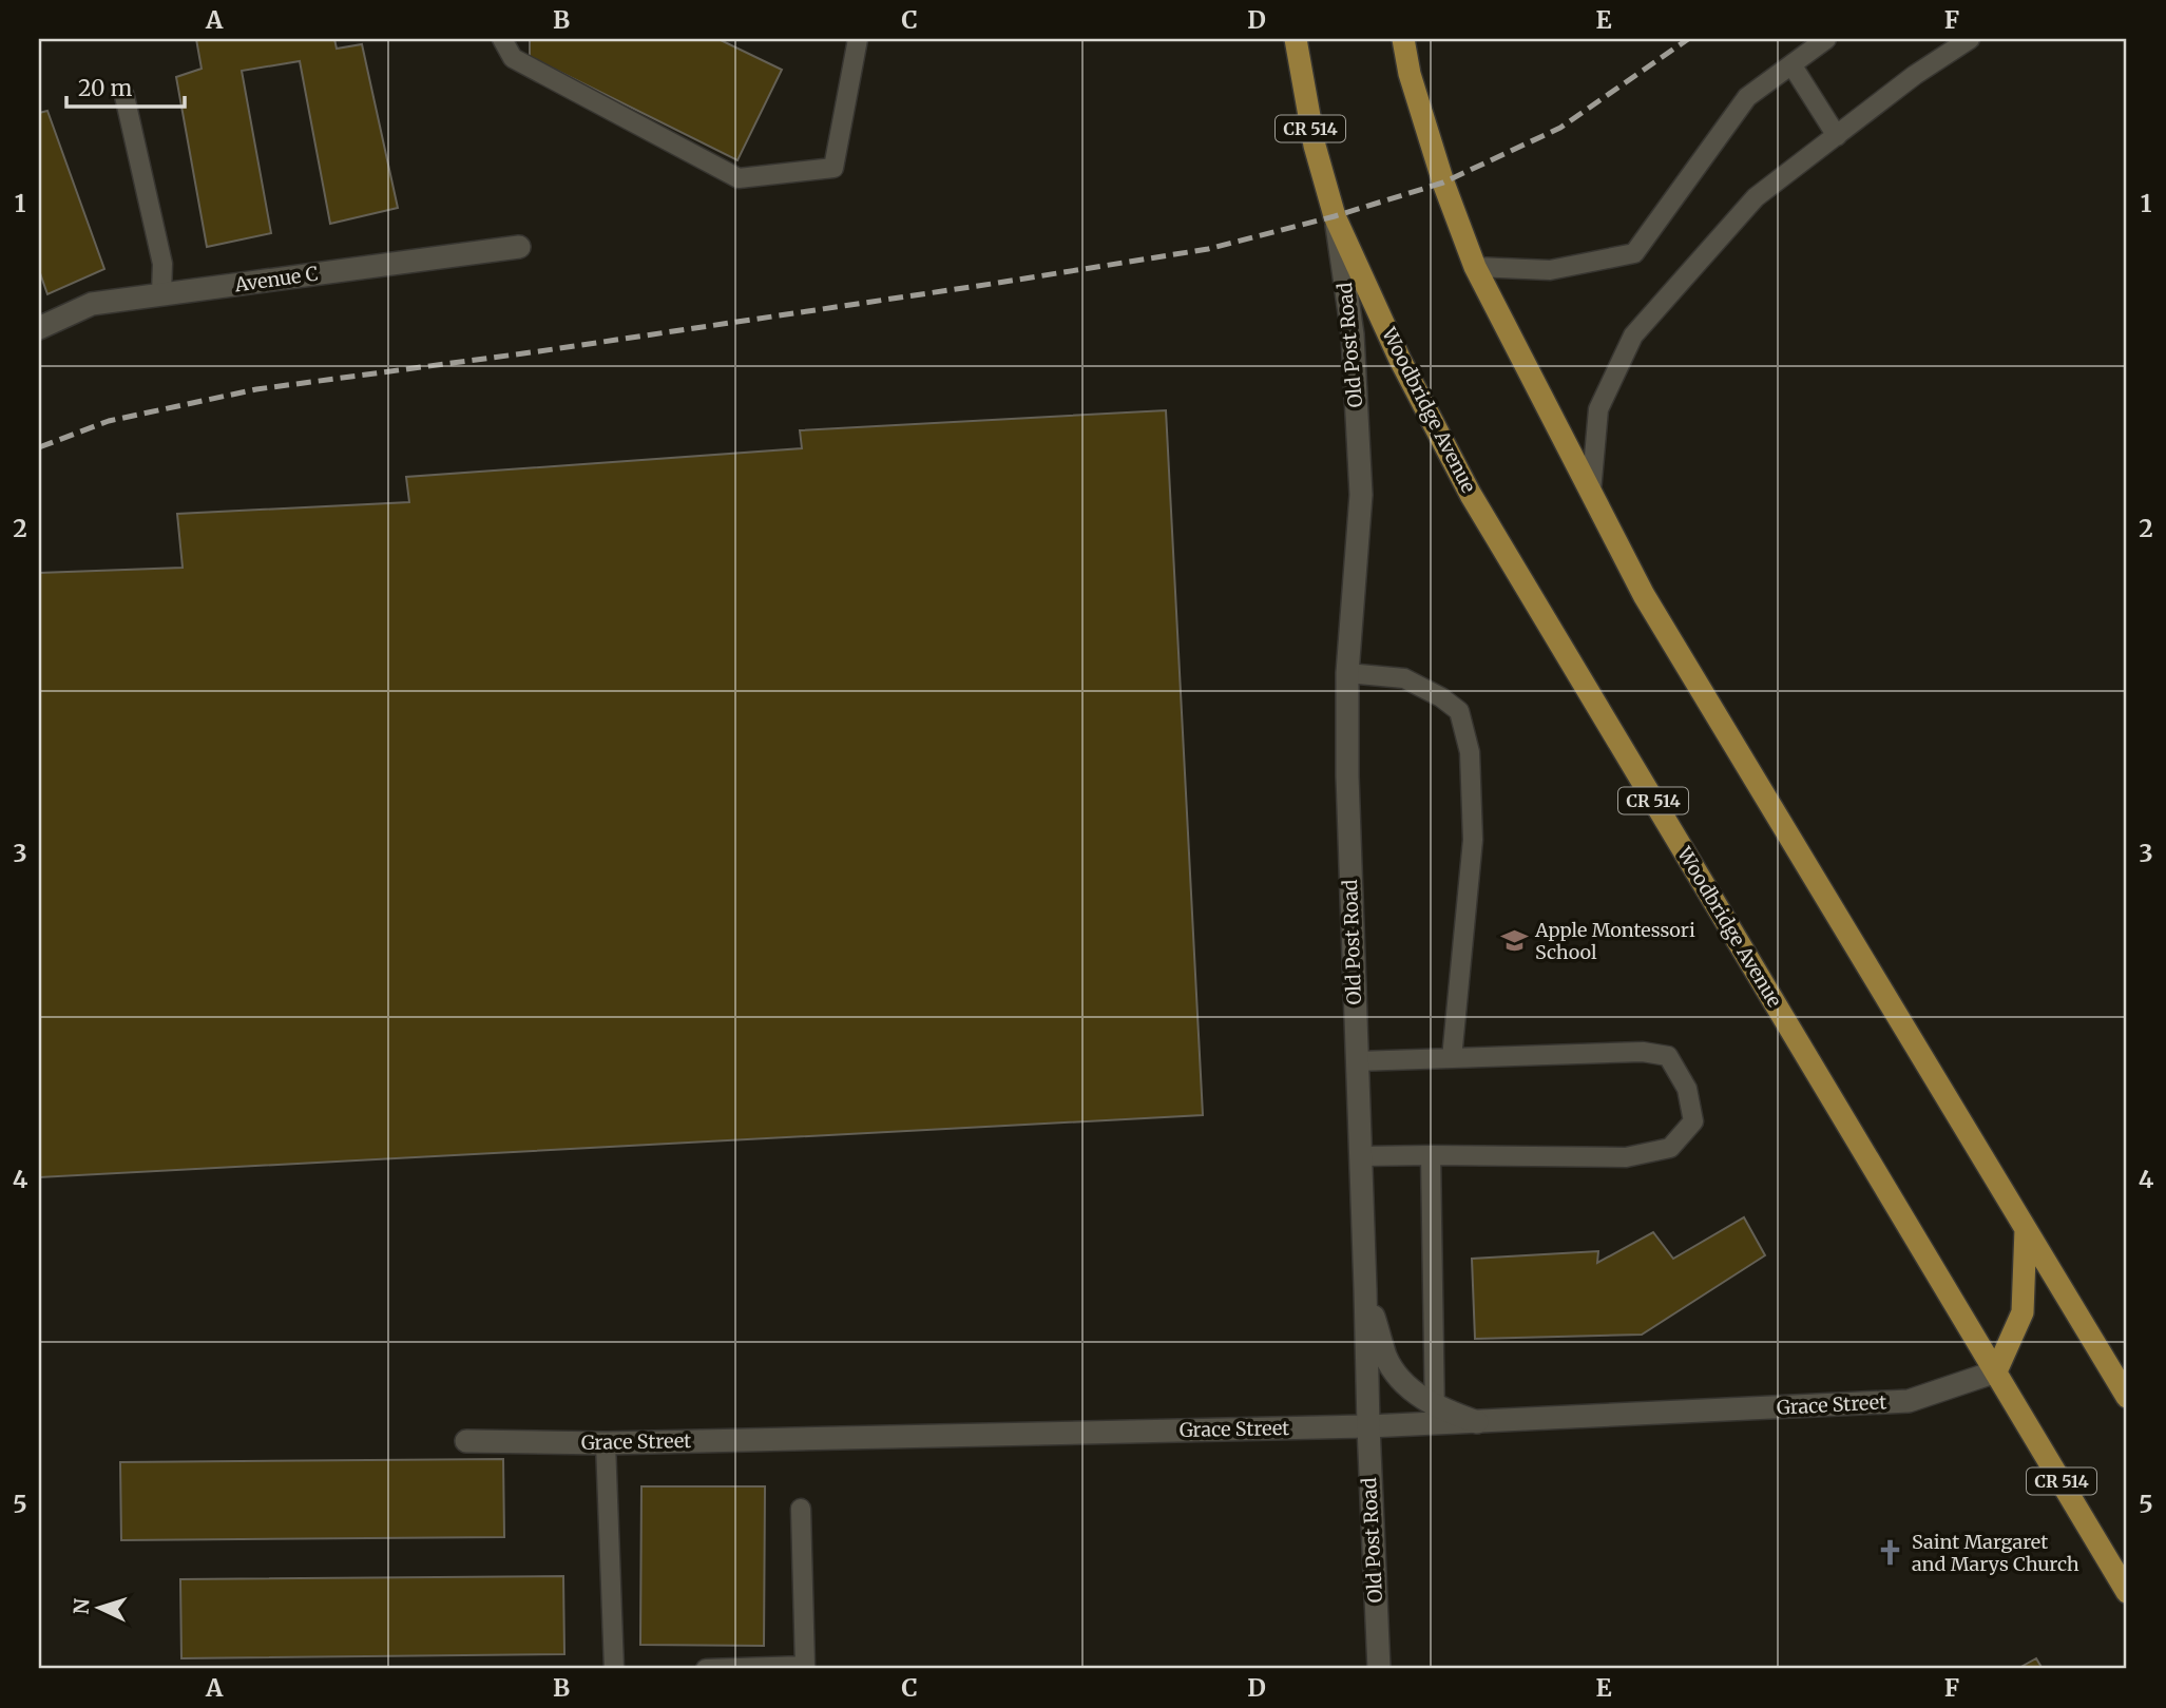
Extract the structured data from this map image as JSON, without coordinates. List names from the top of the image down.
{
  "streets": {
    "main road": ["CR 514", "Woodbridge Avenue"],
    "street": ["Avenue C", "Old Post Road", "Grace Street"]
  },
  "crossings": [
    ["Old Post Road", "Woodbridge Avenue"],
    ["Old Post Road", "Grace Street"],
    ["Woodbridge Avenue", "Grace Street"]
  ],
  "places": {
    "school or university": ["Apple Montessori School"],
    "church": ["Saint Margaret and Marys Church"]
  },
  "scale_bar": "20 m",
  "north": "left",
  "grid": {
    "columns": [
      "A",
      "B",
      "C",
      "D",
      "E",
      "F"
    ],
    "rows": [
      "1",
      "2",
      "3",
      "4",
      "5"
    ]
  }
}
